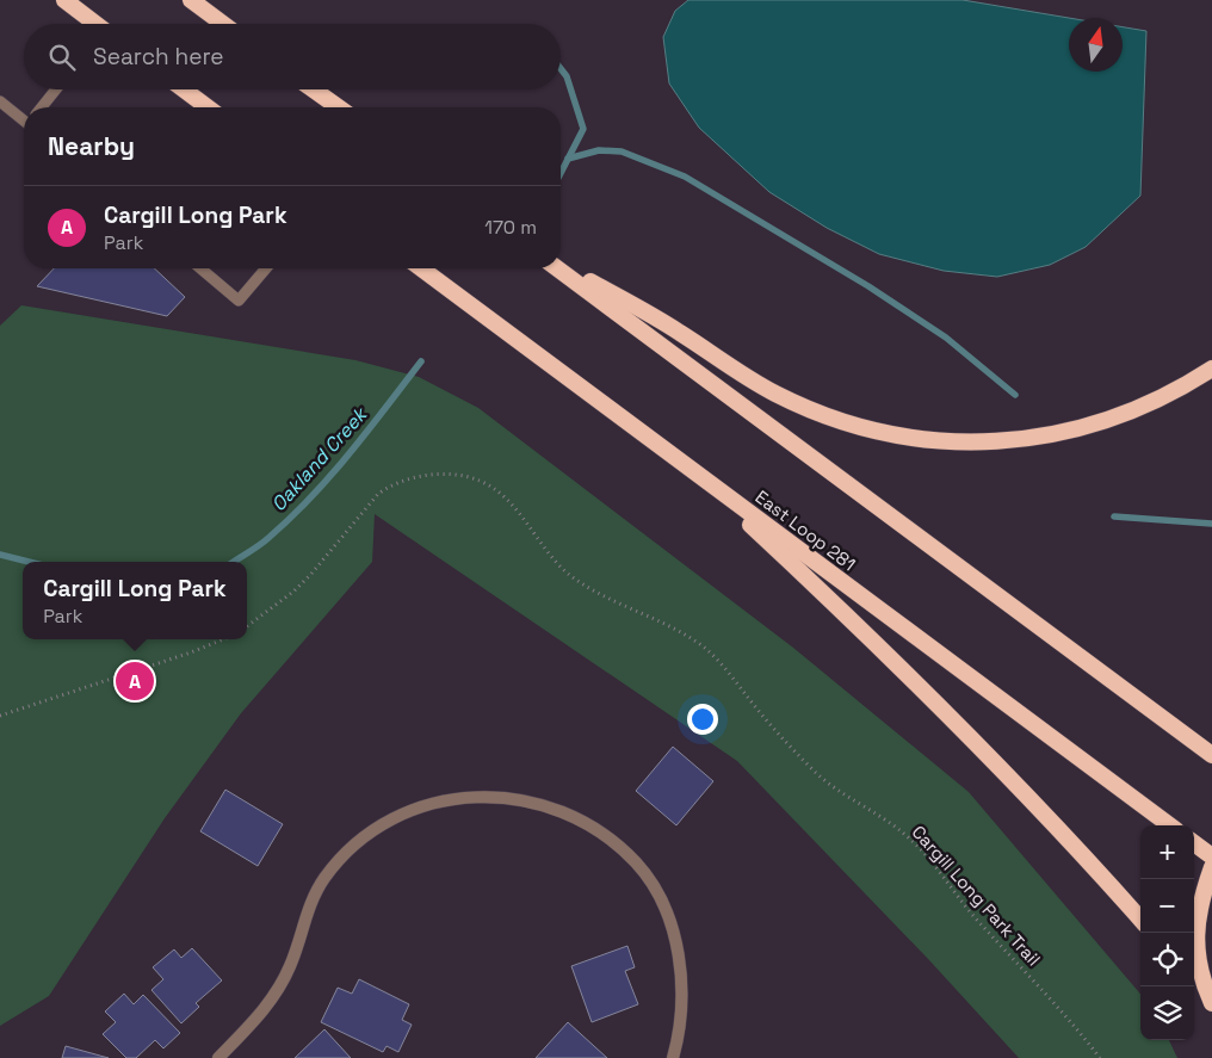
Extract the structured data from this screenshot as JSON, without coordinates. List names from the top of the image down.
{
  "streets": {
    "highway": ["East Loop 281"],
    "path": ["Cargill Long Park Trail"]
  },
  "water": ["Oakland Creek"],
  "north": "top",
  "page": {
    "search": "Search here",
    "heading": "Nearby",
    "list": [
      {
        "mark": "A",
        "name": "Cargill Long Park",
        "note": "Park",
        "value": "170 m"
      }
    ],
    "popup": ["Cargill Long Park", "Park"],
    "pins": "A",
    "map_buttons": ["+", "−"]
  }
}
